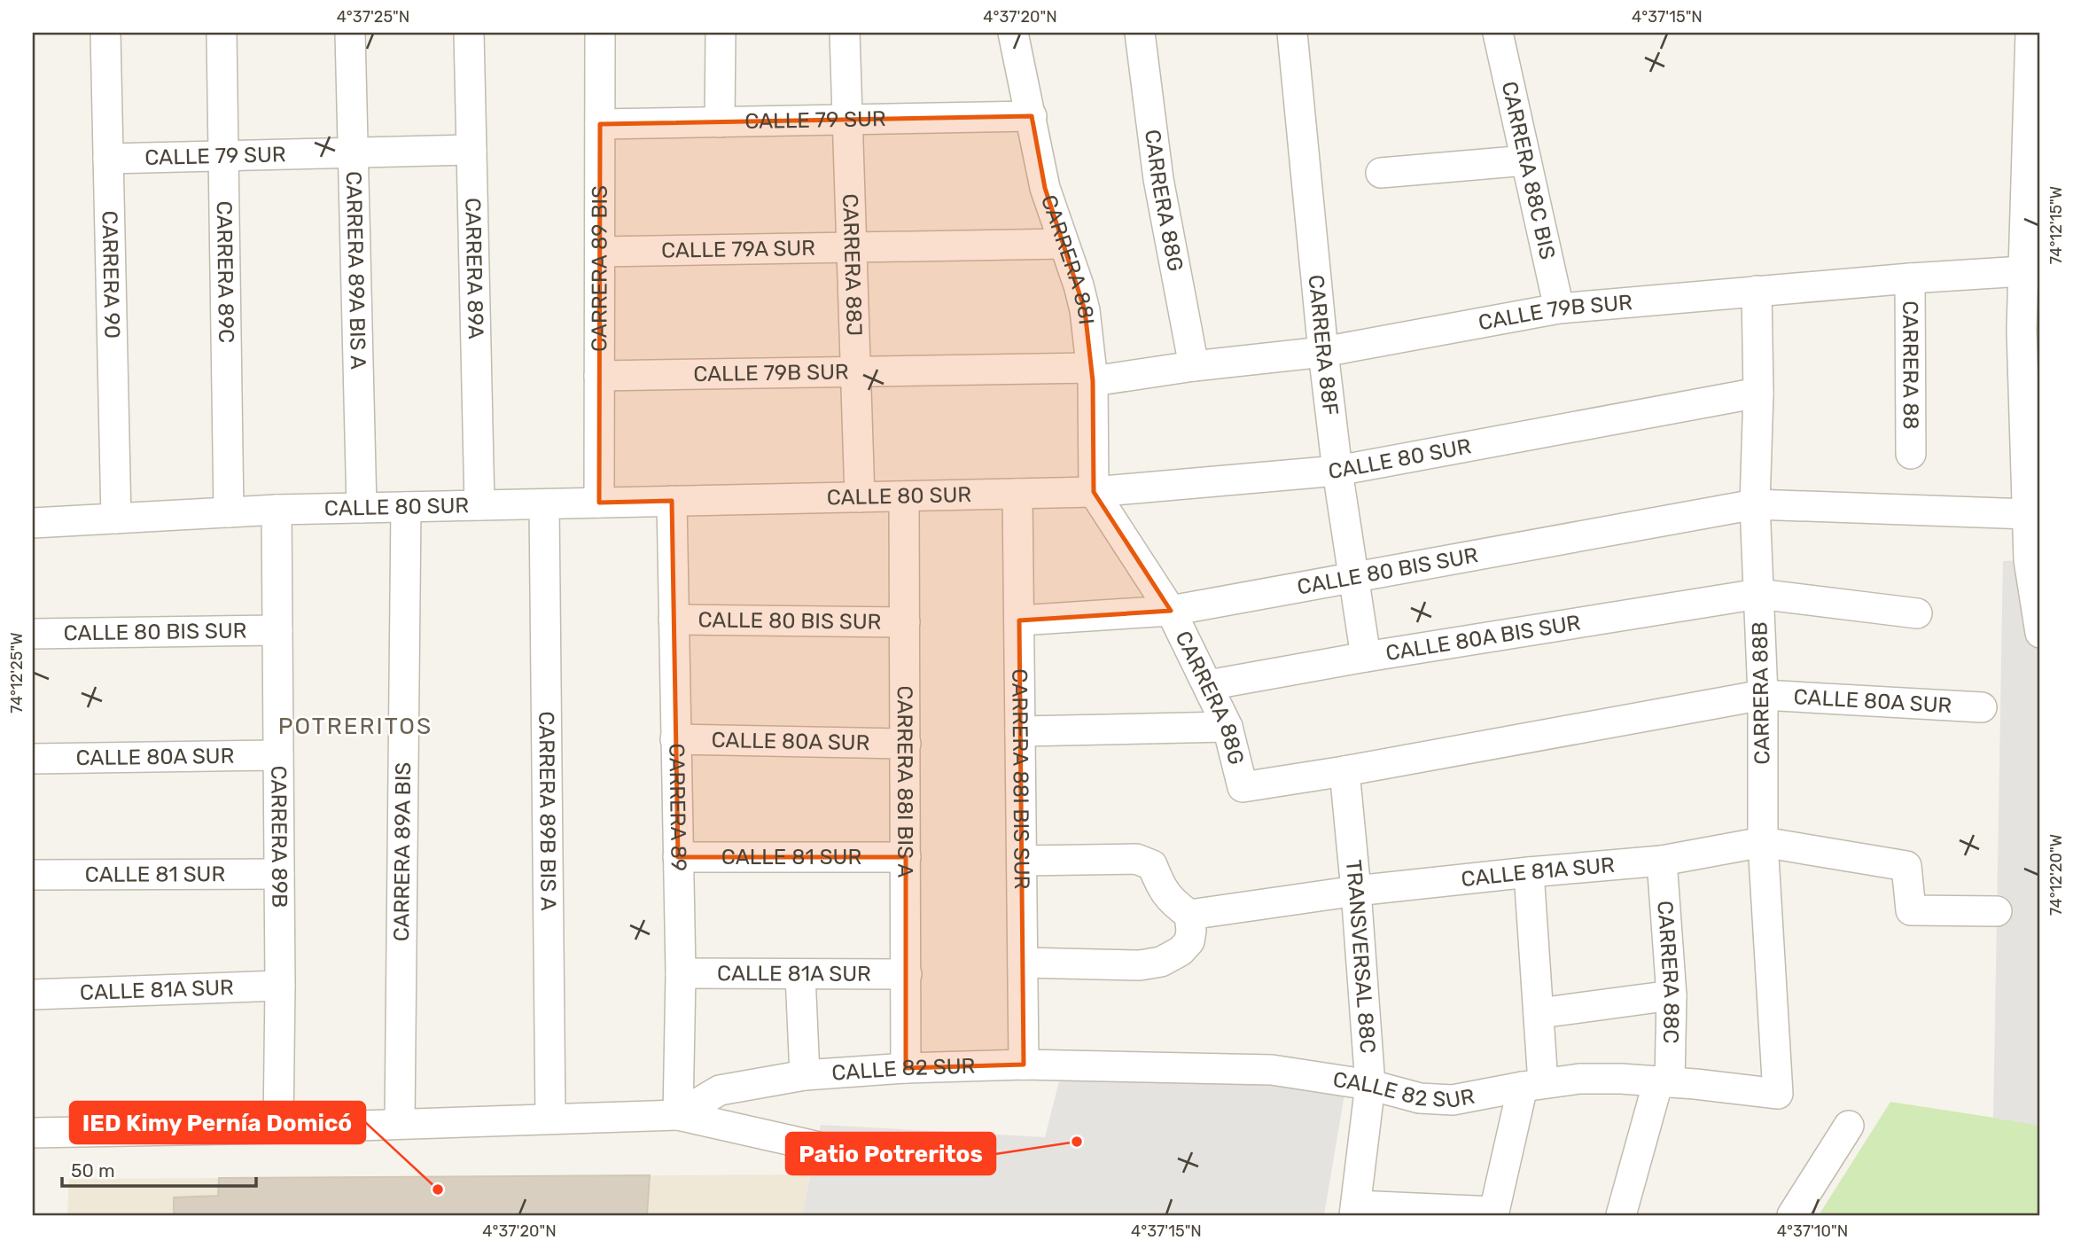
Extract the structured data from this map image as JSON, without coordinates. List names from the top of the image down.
{
  "streets": {
    "street": [
      "CALLE 79 SUR",
      "CARRERA 88C BIS",
      "CARRERA 88G",
      "CALLE 79A SUR",
      "CARRERA 88I",
      "CARRERA 88J",
      "CARRERA 89 BIS",
      "CARRERA 89A",
      "CARRERA 89A BIS A",
      "CARRERA 89C",
      "CARRERA 90",
      "CALLE 79B SUR",
      "CARRERA 88F",
      "CARRERA 88",
      "CALLE 80 SUR",
      "CALLE 80 BIS SUR",
      "CALLE 80A BIS SUR",
      "CARRERA 88B",
      "CALLE 80A SUR",
      "CARRERA 88I BIS SUR",
      "CARRERA 88I BIS A",
      "CARRERA 89",
      "CARRERA 89B BIS A",
      "CARRERA 89B",
      "CARRERA 89A BIS",
      "CALLE 81 SUR",
      "CALLE 81A SUR",
      "TRANSVERSAL 88C",
      "CARRERA 88C",
      "CALLE 82 SUR"
    ]
  },
  "crossings": [
    ["CALLE 79 SUR", "CARRERA 88I"],
    ["CALLE 79 SUR", "CARRERA 88J"],
    ["CALLE 79 SUR", "CARRERA 89 BIS"],
    ["CALLE 79 SUR", "CARRERA 89A"],
    ["CALLE 79 SUR", "CARRERA 89A BIS A"],
    ["CALLE 79 SUR", "CARRERA 89C"],
    ["CALLE 79 SUR", "CARRERA 90"],
    ["CARRERA 88C BIS", "CALLE 79B SUR"],
    ["CARRERA 88G", "CARRERA 88I"],
    ["CARRERA 88G", "CALLE 79B SUR"],
    ["CARRERA 88G", "CALLE 80 SUR"],
    ["CARRERA 88G", "CALLE 80 BIS SUR"],
    ["CARRERA 88G", "CALLE 80A BIS SUR"],
    ["CARRERA 88G", "TRANSVERSAL 88C"],
    ["CALLE 79A SUR", "CARRERA 88I"],
    ["CALLE 79A SUR", "CARRERA 88J"],
    ["CALLE 79A SUR", "CARRERA 89 BIS"],
    ["CARRERA 88I", "CALLE 79B SUR"],
    ["CARRERA 88I", "CALLE 80 SUR"],
    ["CARRERA 88J", "CALLE 79B SUR"],
    ["CARRERA 88J", "CALLE 80 SUR"],
    ["CARRERA 89 BIS", "CALLE 79B SUR"],
    ["CARRERA 89 BIS", "CALLE 80 SUR"],
    ["CARRERA 89A", "CALLE 80 SUR"],
    ["CARRERA 89A BIS A", "CALLE 80 SUR"],
    ["CARRERA 89C", "CALLE 80 SUR"],
    ["CARRERA 90", "CALLE 80 SUR"],
    ["CALLE 79B SUR", "CARRERA 88F"],
    ["CALLE 79B SUR", "CARRERA 88"],
    ["CALLE 79B SUR", "CARRERA 88B"],
    ["CARRERA 88F", "CALLE 80 SUR"],
    ["CARRERA 88F", "CALLE 80 BIS SUR"],
    ["CARRERA 88F", "CALLE 80A BIS SUR"],
    ["CALLE 80 SUR", "CARRERA 88B"],
    ["CALLE 80 SUR", "CARRERA 88I BIS SUR"],
    ["CALLE 80 SUR", "CARRERA 88I BIS A"],
    ["CALLE 80 SUR", "CARRERA 89"],
    ["CALLE 80 SUR", "CARRERA 89B BIS A"],
    ["CALLE 80 SUR", "CARRERA 89B"],
    ["CALLE 80 SUR", "CARRERA 89A BIS"],
    ["CALLE 80 BIS SUR", "CARRERA 88B"],
    ["CALLE 80 BIS SUR", "CARRERA 88I BIS SUR"],
    ["CALLE 80 BIS SUR", "CARRERA 88I BIS A"],
    ["CALLE 80 BIS SUR", "CARRERA 89"],
    ["CALLE 80 BIS SUR", "CARRERA 89B"],
    ["CALLE 80A BIS SUR", "CARRERA 88B"],
    ["CARRERA 88B", "CALLE 80A SUR"],
    ["CARRERA 88B", "CALLE 81A SUR"],
    ["CARRERA 88B", "CALLE 82 SUR"],
    ["CALLE 80A SUR", "CARRERA 88I BIS A"],
    ["CALLE 80A SUR", "CARRERA 89"],
    ["CALLE 80A SUR", "CARRERA 89B"],
    ["CARRERA 88I BIS SUR", "CALLE 82 SUR"],
    ["CARRERA 88I BIS A", "CALLE 81 SUR"],
    ["CARRERA 88I BIS A", "CALLE 81A SUR"],
    ["CARRERA 88I BIS A", "CALLE 82 SUR"],
    ["CARRERA 89", "CALLE 81 SUR"],
    ["CARRERA 89", "CALLE 81A SUR"],
    ["CARRERA 89", "CALLE 82 SUR"],
    ["CARRERA 89B BIS A", "CALLE 82 SUR"],
    ["CARRERA 89B", "CALLE 81 SUR"],
    ["CARRERA 89B", "CALLE 81A SUR"],
    ["CARRERA 89B", "CALLE 82 SUR"],
    ["CARRERA 89A BIS", "CALLE 82 SUR"],
    ["CALLE 81A SUR", "TRANSVERSAL 88C"],
    ["CALLE 81A SUR", "CARRERA 88C"],
    ["TRANSVERSAL 88C", "CALLE 82 SUR"],
    ["CARRERA 88C", "CALLE 82 SUR"]
  ],
  "districts": ["POTRERITOS"],
  "places": ["Patio Potreritos", "IED Kimy Pernía Domicó"],
  "scale_bar": "50 m",
  "coordinates": [
    "4°37'25\"N",
    "4°37'20\"N",
    "4°37'15\"N",
    "74°12'15\"W",
    "74°12'25\"W",
    "74°12'20\"W",
    "4°37'10\"N"
  ]
}
